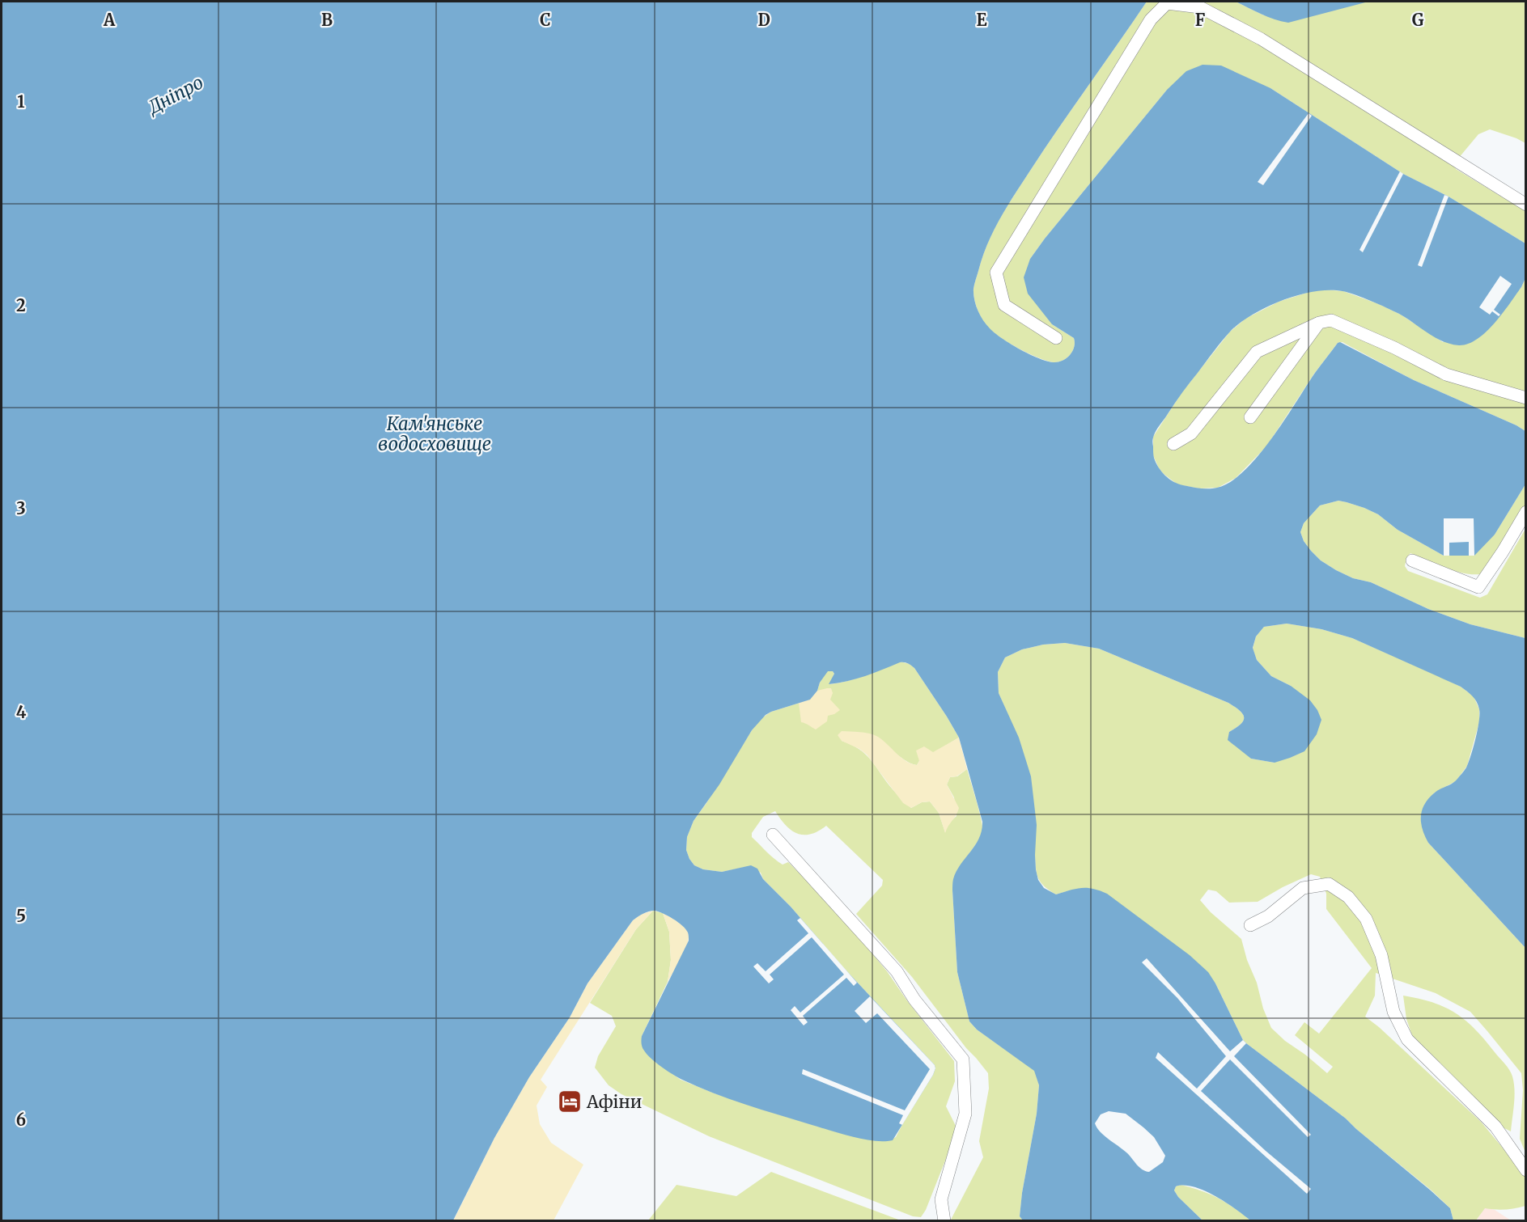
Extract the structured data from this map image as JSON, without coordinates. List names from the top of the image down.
{
  "water": ["Дніпро", "Кам'янське водосховище"],
  "places": {
    "hotel": ["Афіни"]
  },
  "grid": {
    "columns": [
      "A",
      "B",
      "C",
      "D",
      "E",
      "F",
      "G"
    ],
    "rows": [
      "1",
      "2",
      "3",
      "4",
      "5",
      "6"
    ]
  }
}
